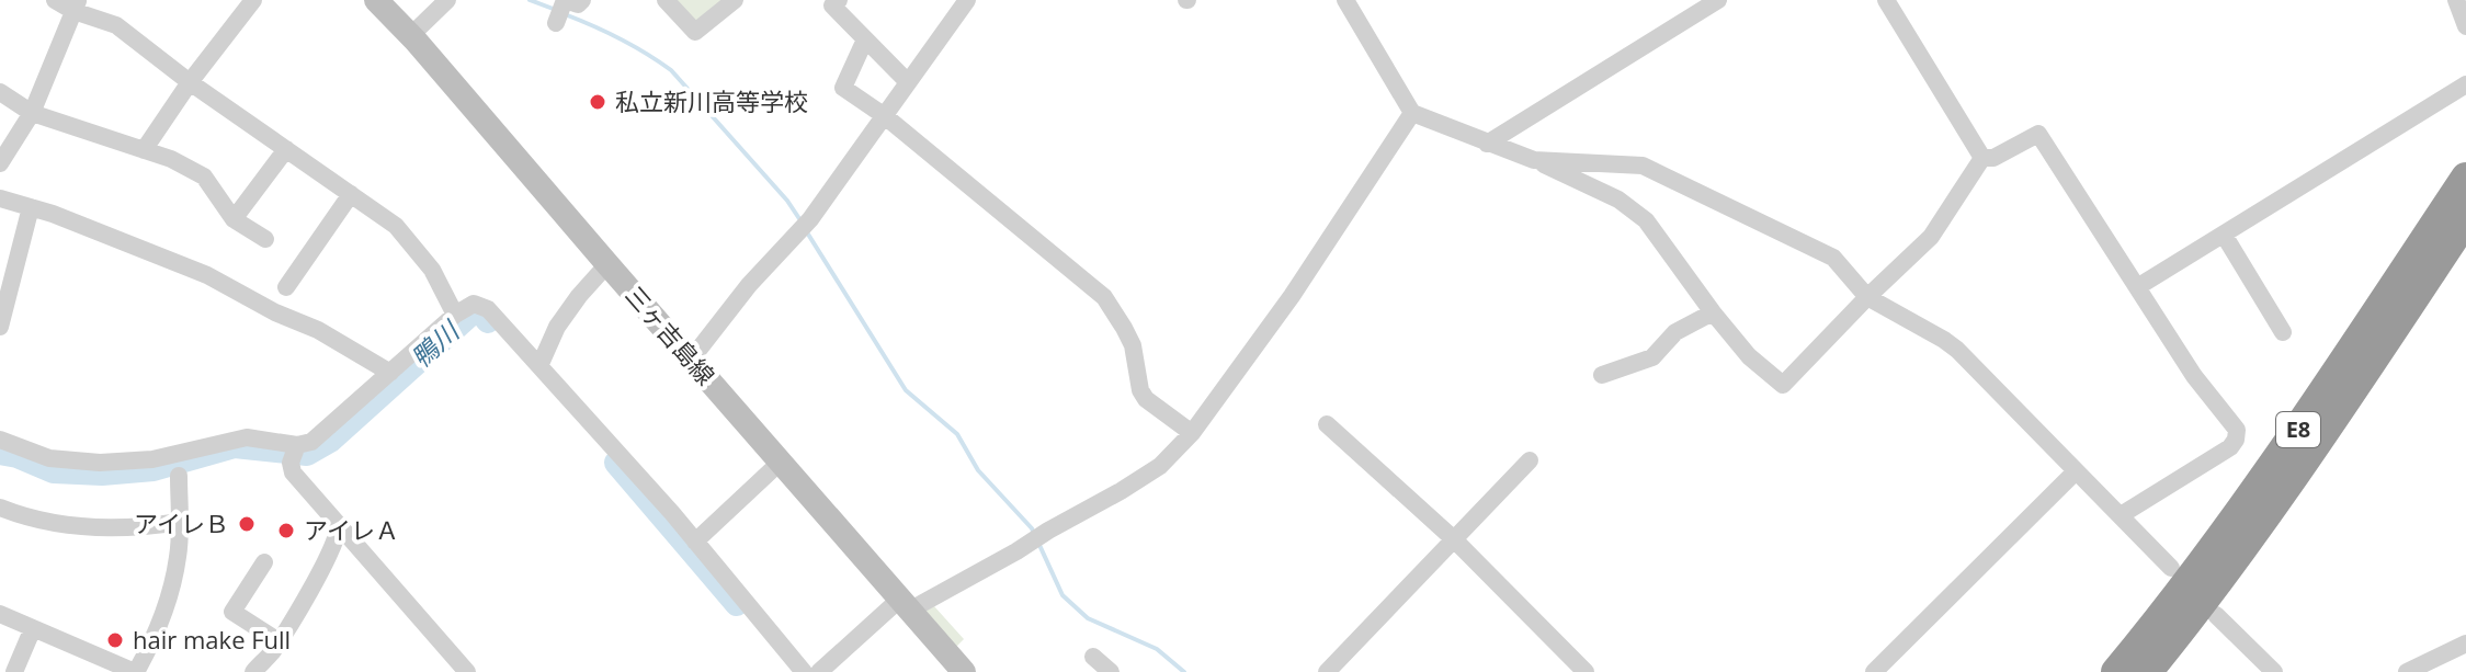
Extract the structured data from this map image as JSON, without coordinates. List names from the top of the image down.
{
  "streets": {
    "highway": ["E8"],
    "main road": ["三ヶ吉島線"]
  },
  "water": ["鴨川"],
  "places": [
    "私立新川高等学校",
    "アイレＢ",
    "アイレＡ",
    "hair make Full"
  ]
}
